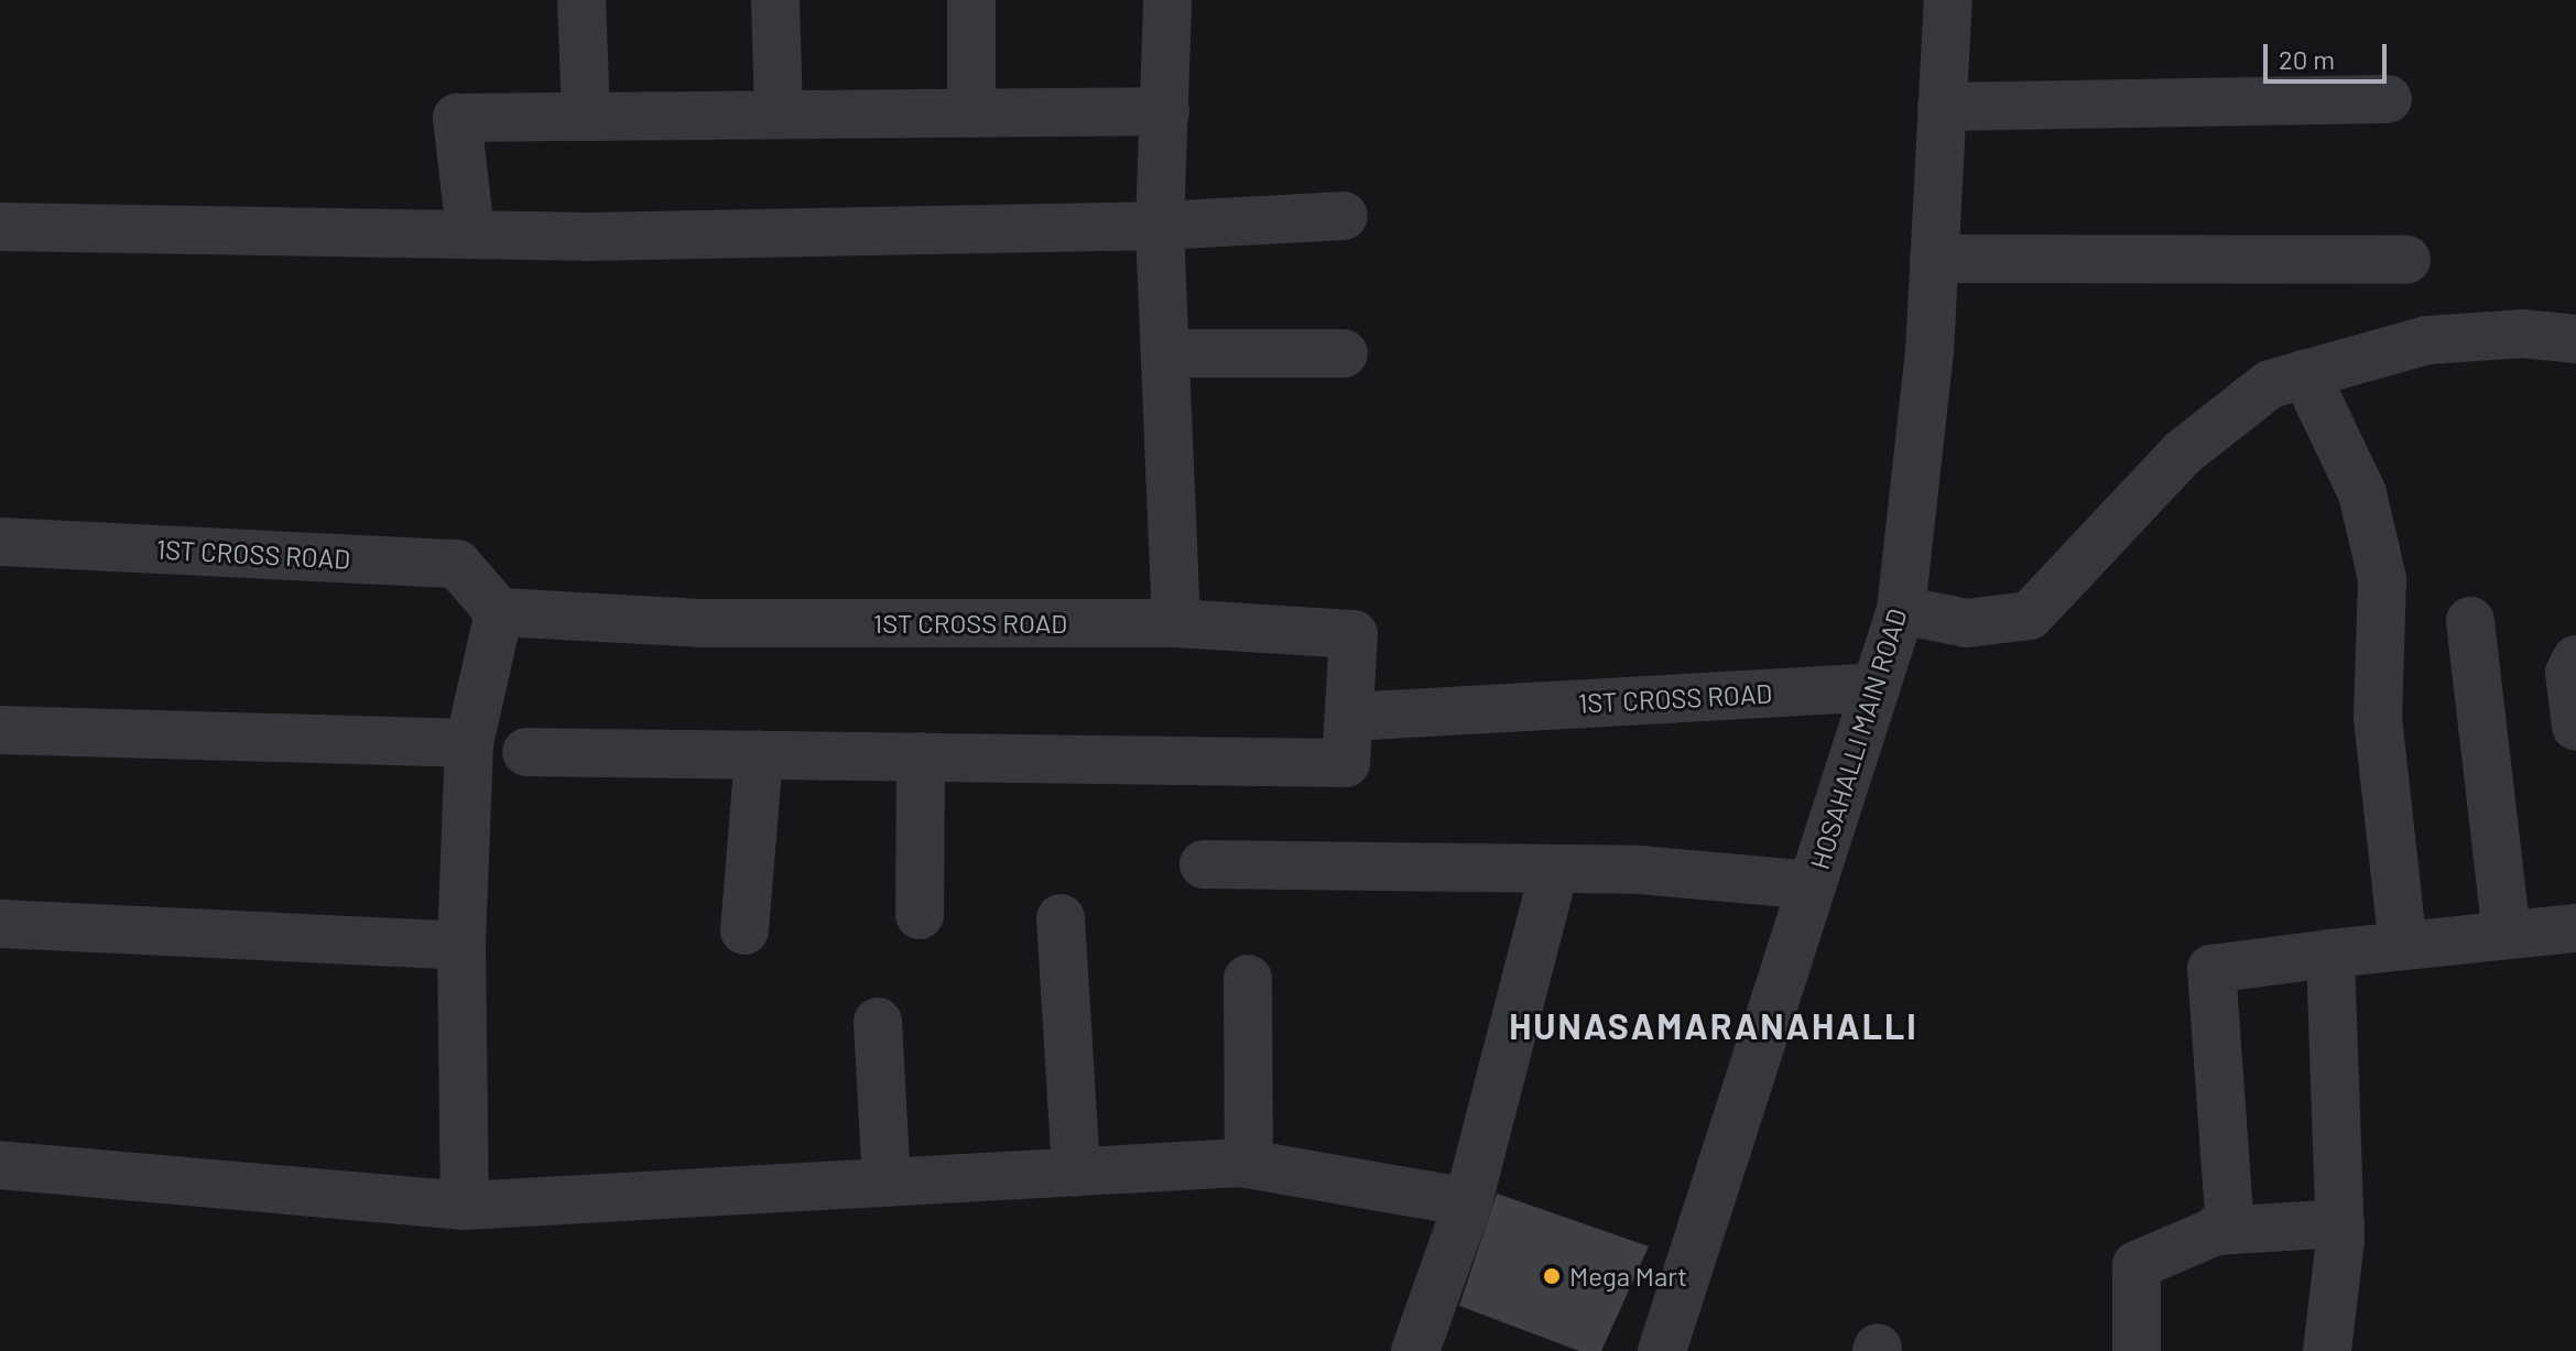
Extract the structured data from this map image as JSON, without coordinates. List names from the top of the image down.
{
  "streets": {
    "street": ["1ST CROSS ROAD", "HOSAHALLI MAIN ROAD"]
  },
  "crossings": [
    ["1ST CROSS ROAD", "HOSAHALLI MAIN ROAD"]
  ],
  "districts": ["HUNASAMARANAHALLI"],
  "places": ["Mega Mart"],
  "scale_bar": "20 m"
}
